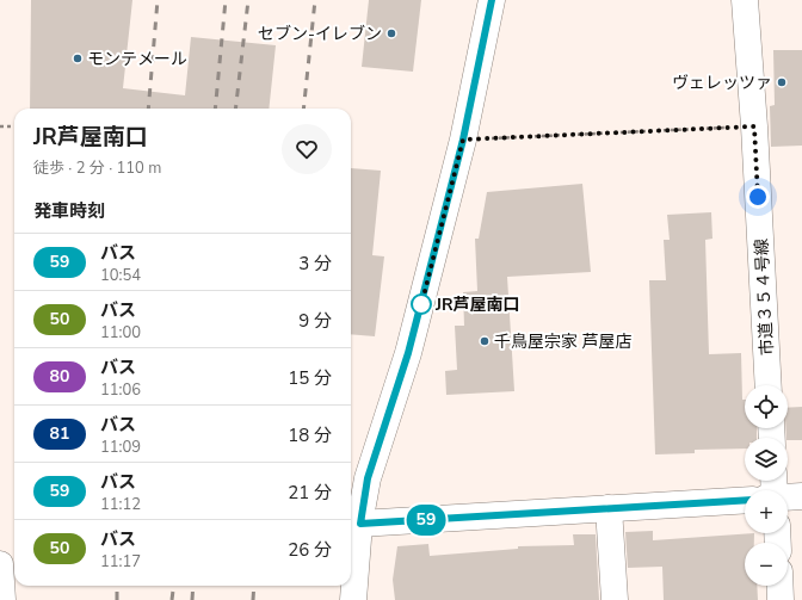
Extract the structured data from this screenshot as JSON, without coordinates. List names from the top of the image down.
{
  "streets": {
    "street": ["市道３５４号線"]
  },
  "places": [
    "セブン-イレブン",
    "モンテメール",
    "ヴェレッツァ",
    "JR芦屋南口",
    "千鳥屋宗家 芦屋店"
  ],
  "lines": ["bus line 59"],
  "page": {
    "on_map": "59",
    "heading": [
      ["JR芦屋南口", "徒歩 · 2 分 · 110 m"],
      "発車時刻"
    ],
    "list": [
      {
        "mark": "59",
        "name": "バス",
        "note": "10:54",
        "value": "3 分"
      },
      {
        "mark": "50",
        "name": "バス",
        "note": "11:00",
        "value": "9 分"
      },
      {
        "mark": "80",
        "name": "バス",
        "note": "11:06",
        "value": "15 分"
      },
      {
        "mark": "81",
        "name": "バス",
        "note": "11:09",
        "value": "18 分"
      },
      {
        "mark": "59",
        "name": "バス",
        "note": "11:12",
        "value": "21 分"
      },
      {
        "mark": "50",
        "name": "バス",
        "note": "11:17",
        "value": "26 分"
      }
    ],
    "map_buttons": ["+", "−"]
  }
}
